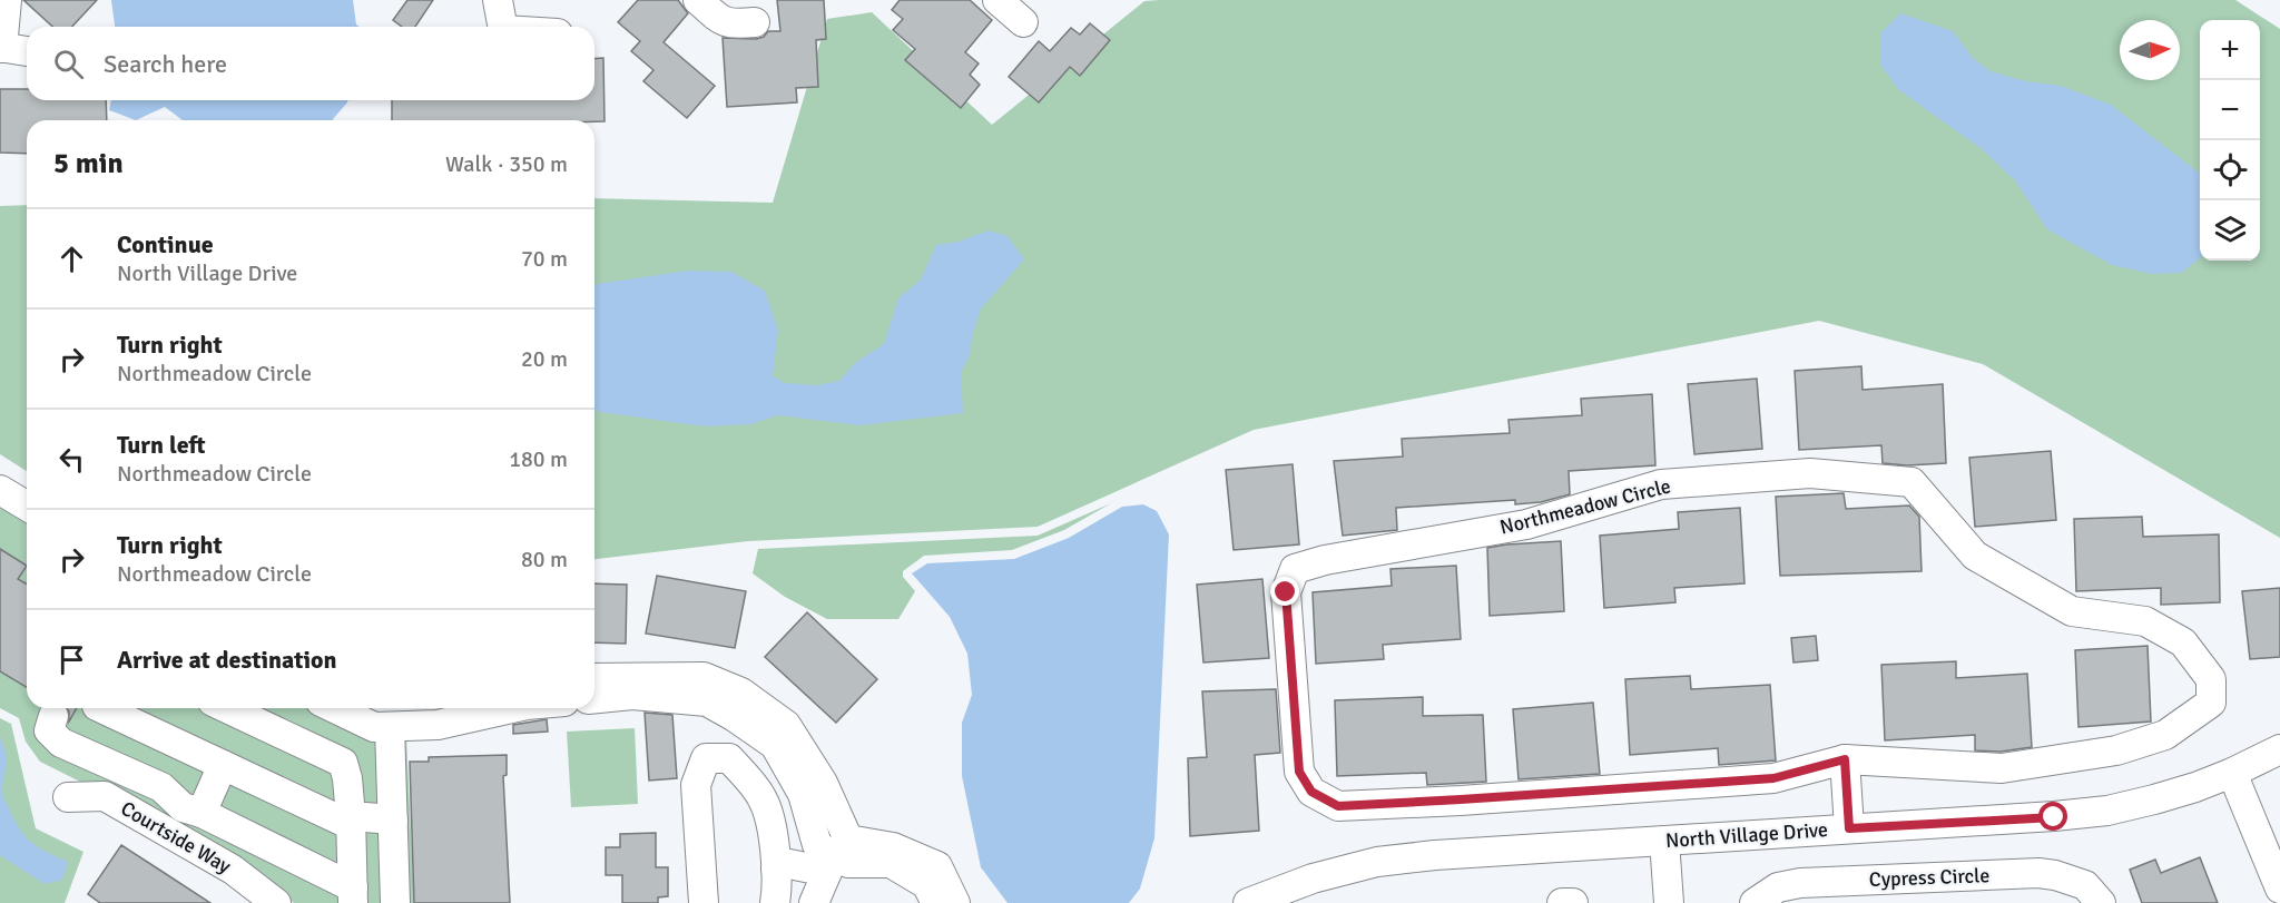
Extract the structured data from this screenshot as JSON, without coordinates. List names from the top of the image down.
{
  "streets": {
    "street": [
      "Northmeadow Circle",
      "North Village Drive",
      "Courtside Way",
      "Cypress Circle"
    ]
  },
  "north": "right",
  "page": {
    "map_buttons": ["+", "−"],
    "search": "Search here",
    "heading": ["5 min", "Walk · 350 m"],
    "list": [
      ["Continue", "North Village Drive", "70 m"],
      ["Turn right", "Northmeadow Circle", "20 m"],
      ["Turn left", "Northmeadow Circle", "180 m"],
      ["Turn right", "Northmeadow Circle", "80 m"],
      "Arrive at destination"
    ]
  }
}
